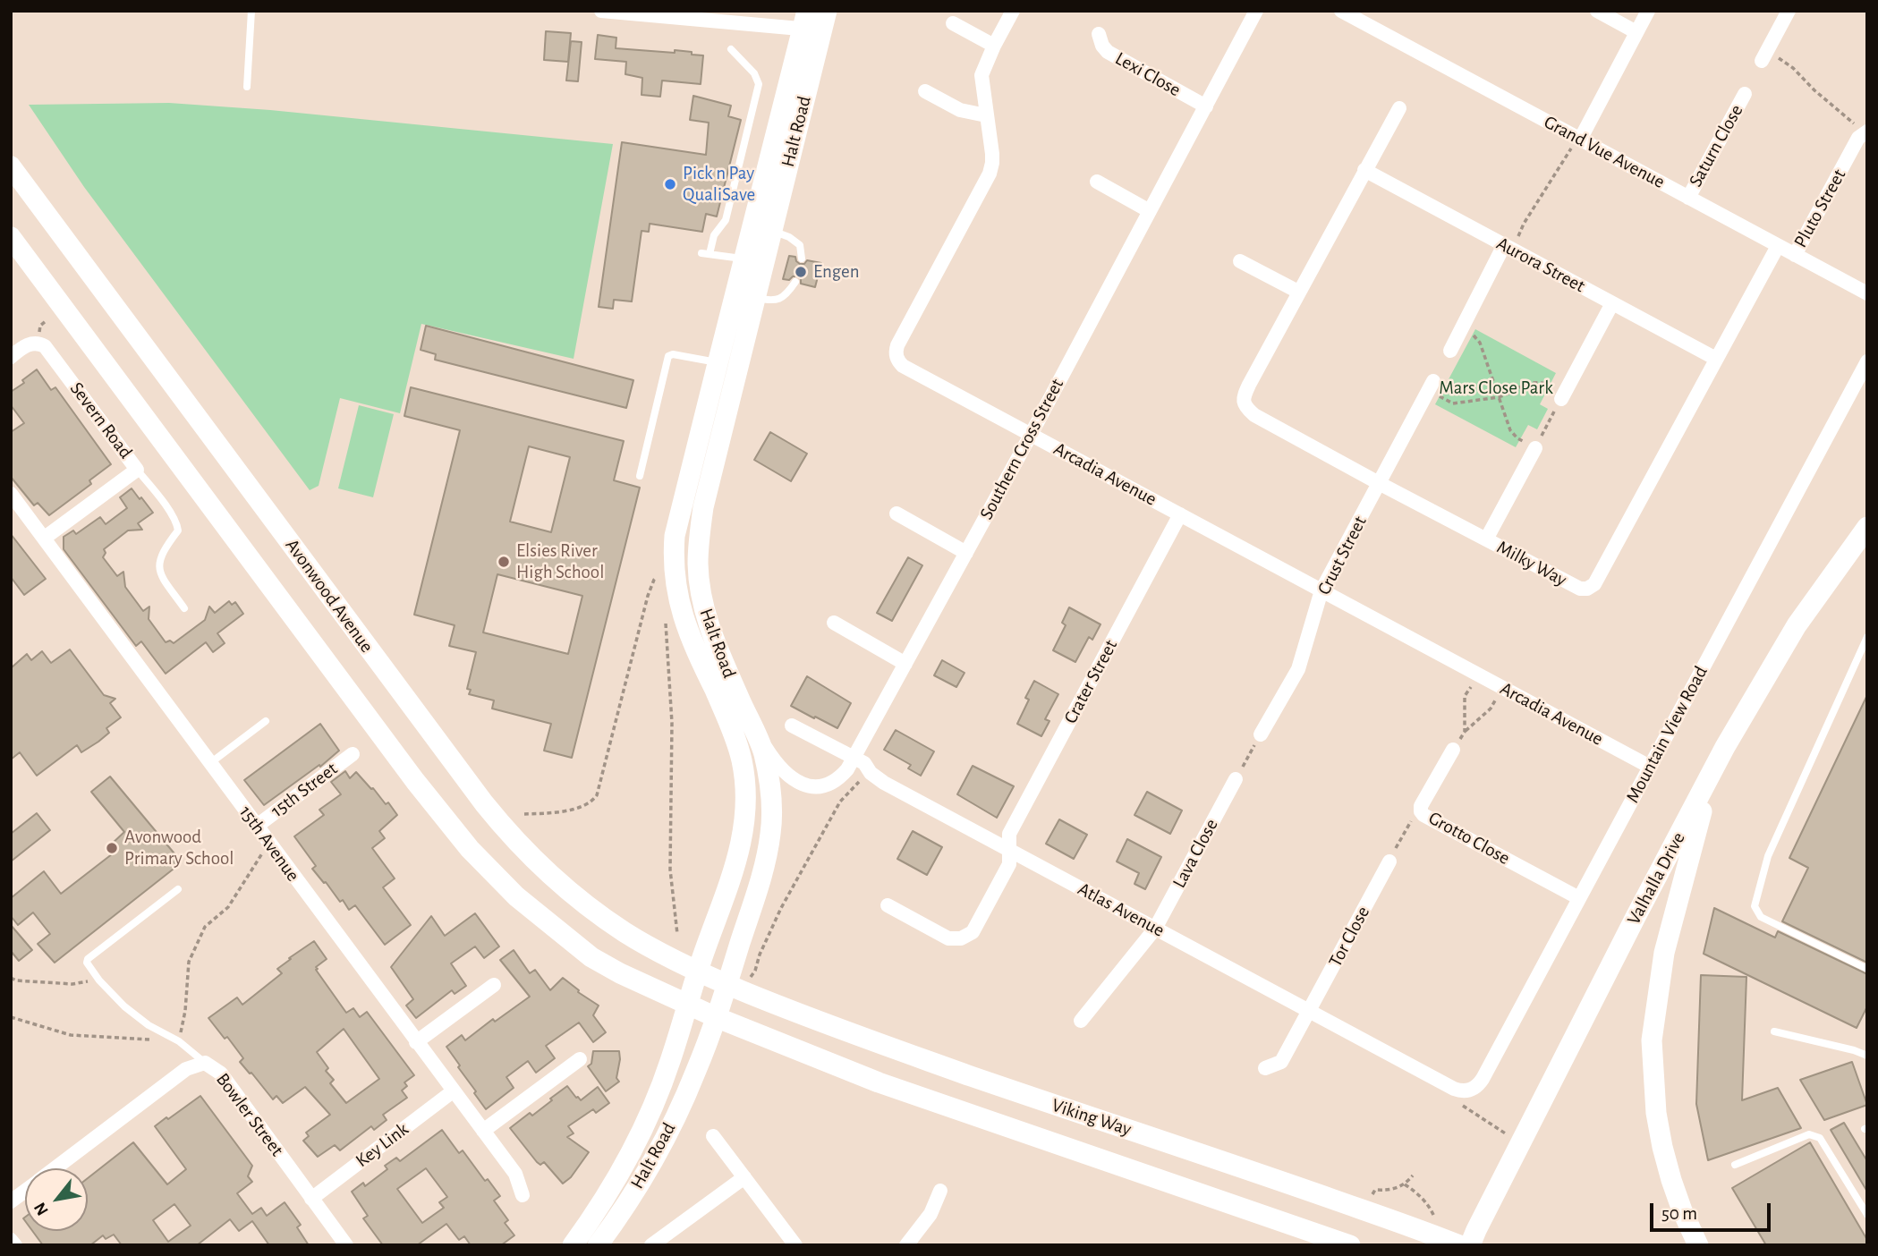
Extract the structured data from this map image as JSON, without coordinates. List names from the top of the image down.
{
  "streets": {
    "main road": [
      "Halt Road",
      "Avonwood Avenue",
      "Valhalla Drive",
      "Viking Way"
    ],
    "street": [
      "Lexi Close",
      "Saturn Close",
      "Grand Vue Avenue",
      "Pluto Street",
      "Aurora Street",
      "Severn Road",
      "Southern Cross Street",
      "Arcadia Avenue",
      "Crust Street",
      "Milky Way",
      "Crater Street",
      "Mountain View Road",
      "15th Street",
      "Grotto Close",
      "15th Avenue",
      "Lava Close",
      "Atlas Avenue",
      "Tor Close",
      "Bowler Street",
      "Key Link"
    ]
  },
  "crossings": [
    ["Lexi Close", "Southern Cross Street"],
    ["Halt Road", "Southern Cross Street"],
    ["Halt Road", "Avonwood Avenue"],
    ["Halt Road", "Viking Way"],
    ["Saturn Close", "Grand Vue Avenue"],
    ["Grand Vue Avenue", "Pluto Street"],
    ["Grand Vue Avenue", "Milky Way"],
    ["Aurora Street", "Milky Way"],
    ["Severn Road", "15th Avenue"],
    ["Southern Cross Street", "Arcadia Avenue"],
    ["Southern Cross Street", "Atlas Avenue"],
    ["Arcadia Avenue", "Crust Street"],
    ["Arcadia Avenue", "Crater Street"],
    ["Arcadia Avenue", "Mountain View Road"],
    ["Crust Street", "Milky Way"],
    ["Avonwood Avenue", "Viking Way"],
    ["Crater Street", "Atlas Avenue"],
    ["Mountain View Road", "Grotto Close"],
    ["Mountain View Road", "Atlas Avenue"],
    ["15th Street", "15th Avenue"],
    ["15th Avenue", "Key Link"],
    ["Lava Close", "Atlas Avenue"],
    ["Atlas Avenue", "Tor Close"],
    ["Bowler Street", "Key Link"]
  ],
  "parks": ["Mars Close Park"],
  "places": [
    "Pick n Pay QualiSave",
    "Engen",
    "Elsies River High School",
    "Avonwood Primary School"
  ],
  "scale_bar": "50 m",
  "north": "bottom left"
}
